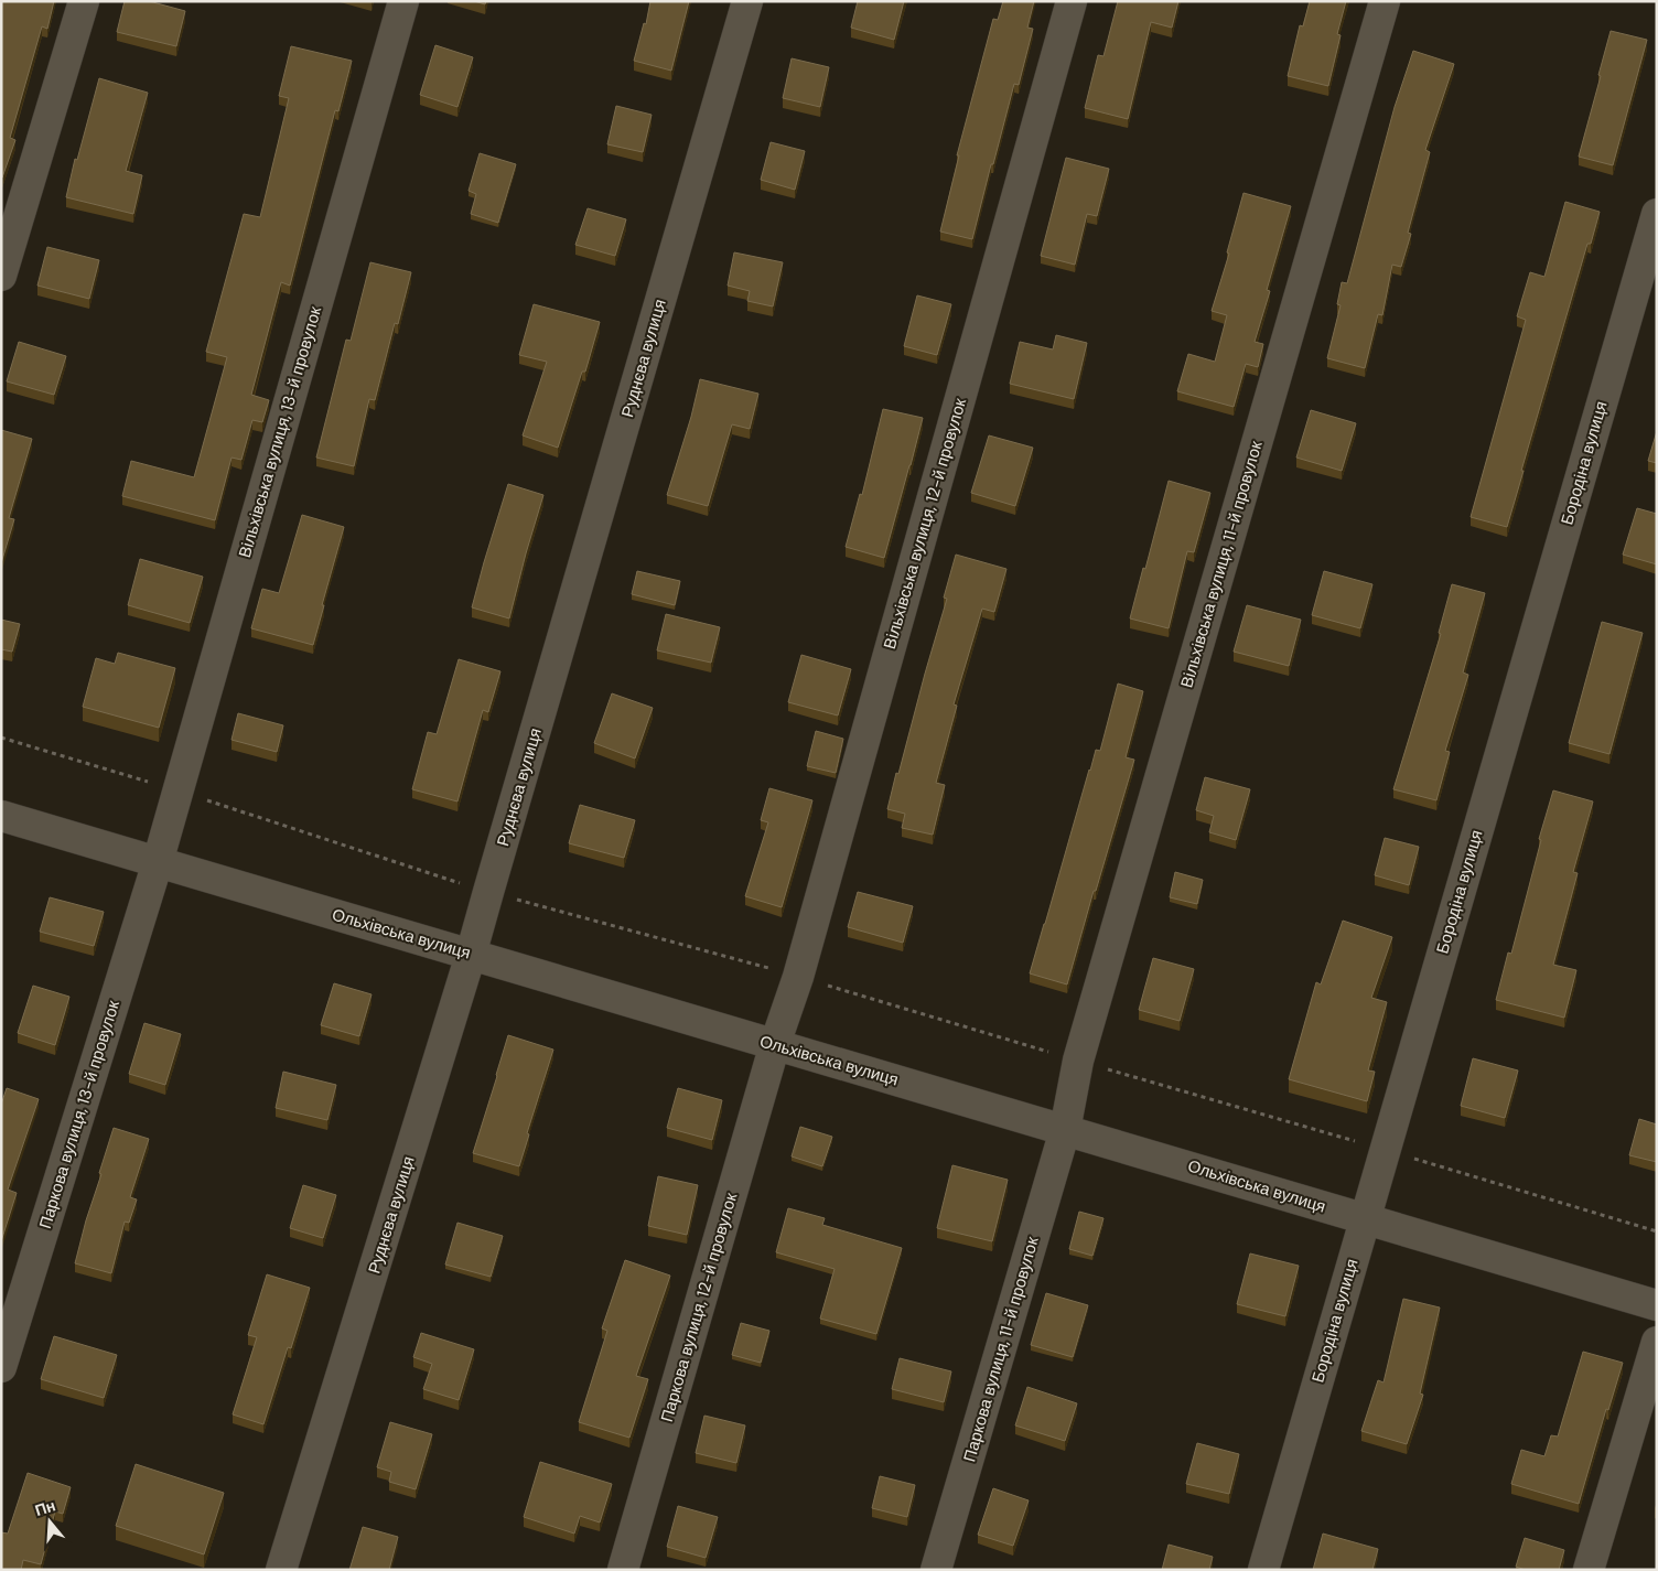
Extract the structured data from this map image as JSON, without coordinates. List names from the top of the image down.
{
  "streets": {
    "street": [
      "Руднєва вулиця",
      "Вільхівська вулиця, 13-й провулок",
      "Бородіна вулиця",
      "Вільхівська вулиця, 12-й провулок",
      "Вільхівська вулиця, 11-й провулок",
      "Ольхівська вулиця",
      "Паркова вулиця, 13-й провулок",
      "Паркова вулиця, 12-й провулок",
      "Паркова вулиця, 11-й провулок"
    ]
  },
  "crossings": [
    ["Руднєва вулиця", "Ольхівська вулиця"],
    ["Вільхівська вулиця, 13-й провулок", "Ольхівська вулиця"],
    ["Вільхівська вулиця, 13-й провулок", "Паркова вулиця, 13-й провулок"],
    ["Бородіна вулиця", "Ольхівська вулиця"],
    ["Вільхівська вулиця, 12-й провулок", "Ольхівська вулиця"],
    ["Вільхівська вулиця, 12-й провулок", "Паркова вулиця, 12-й провулок"],
    ["Вільхівська вулиця, 11-й провулок", "Ольхівська вулиця"],
    ["Вільхівська вулиця, 11-й провулок", "Паркова вулиця, 11-й провулок"],
    ["Ольхівська вулиця", "Паркова вулиця, 13-й провулок"],
    ["Ольхівська вулиця", "Паркова вулиця, 12-й провулок"],
    ["Ольхівська вулиця", "Паркова вулиця, 11-й провулок"]
  ],
  "north": "top"
}
